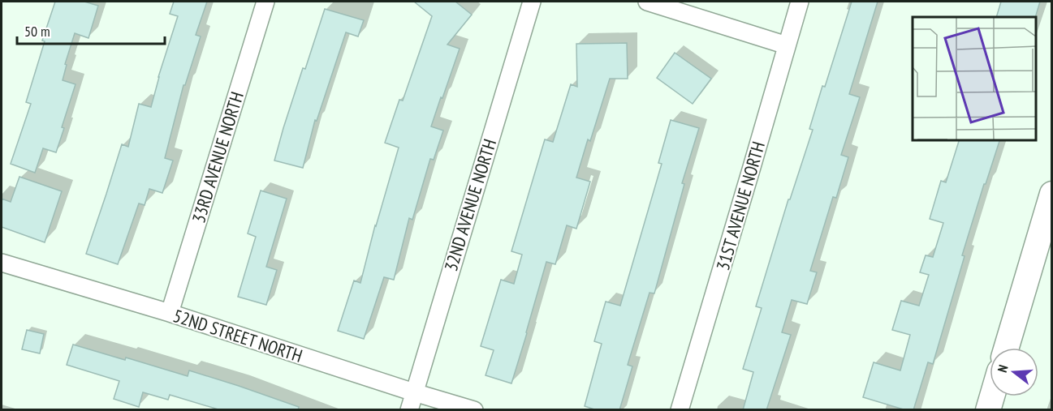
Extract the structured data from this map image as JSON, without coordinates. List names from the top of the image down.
{
  "streets": {
    "street": [
      "33RD AVENUE NORTH",
      "32ND AVENUE NORTH",
      "31ST AVENUE NORTH",
      "52ND STREET NORTH"
    ]
  },
  "crossings": [
    ["33RD AVENUE NORTH", "52ND STREET NORTH"],
    ["32ND AVENUE NORTH", "52ND STREET NORTH"]
  ],
  "scale_bar": "50 m",
  "north": "left"
}
